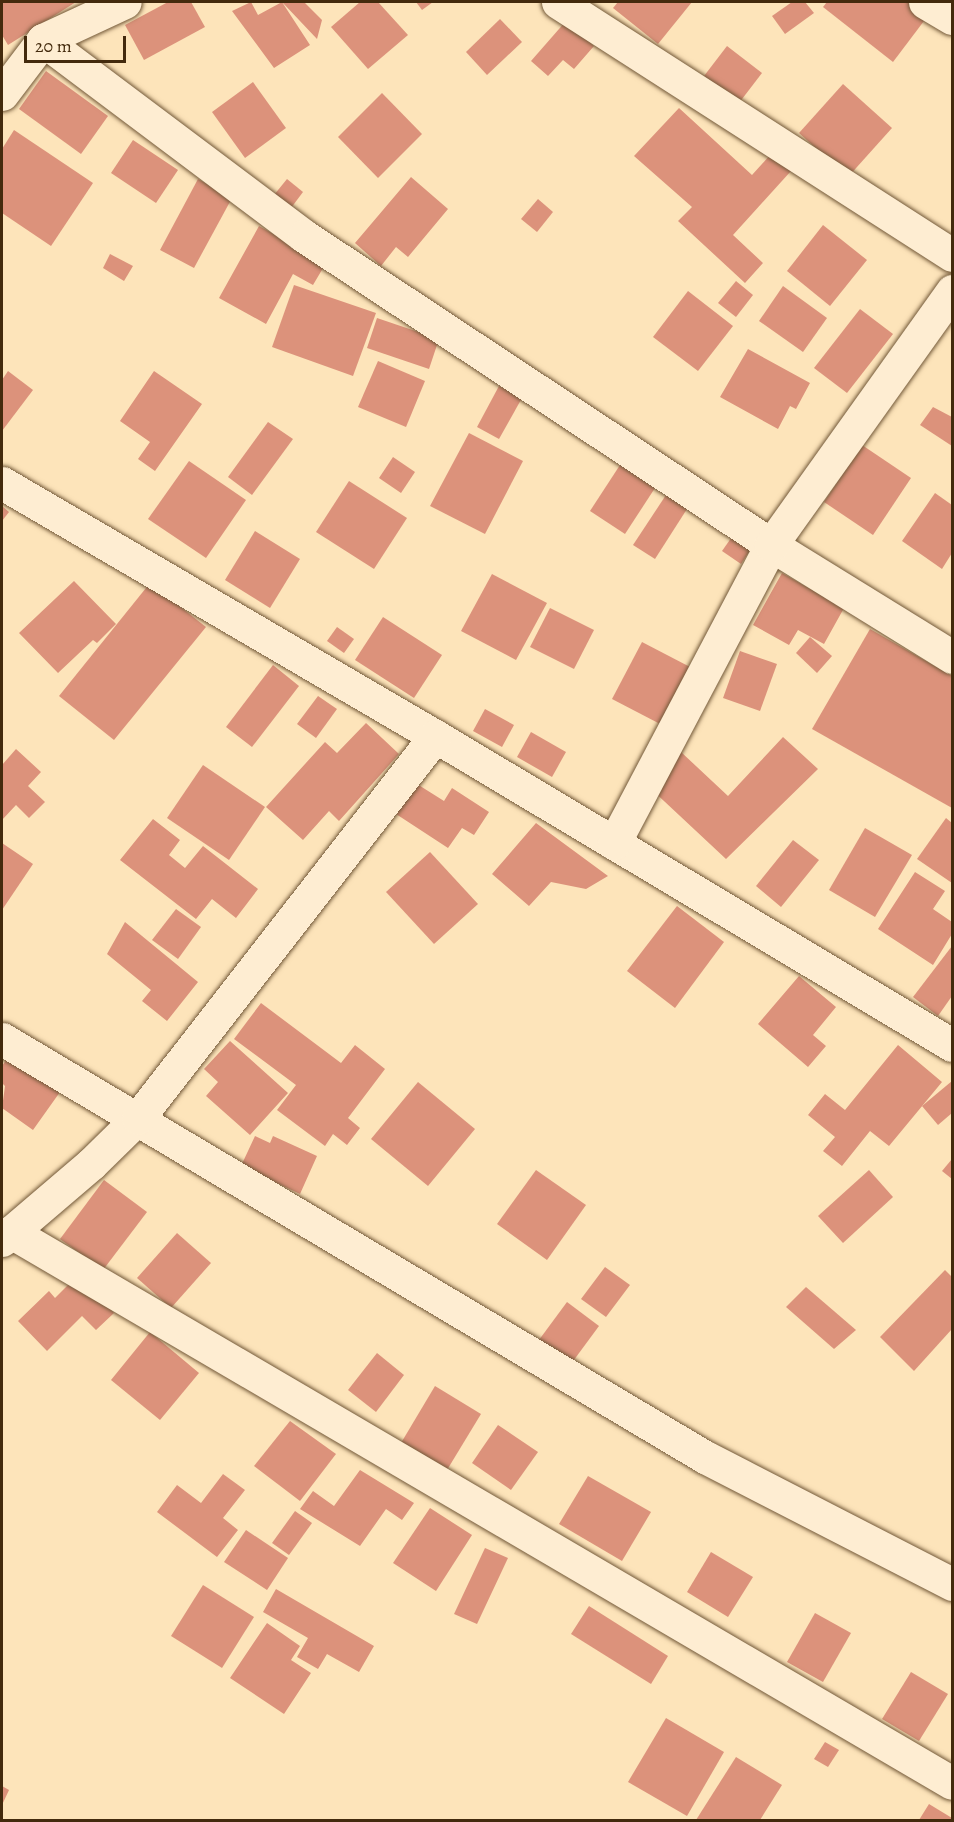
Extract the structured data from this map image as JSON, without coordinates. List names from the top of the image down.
{
  "scale_bar": "20 m"
}
